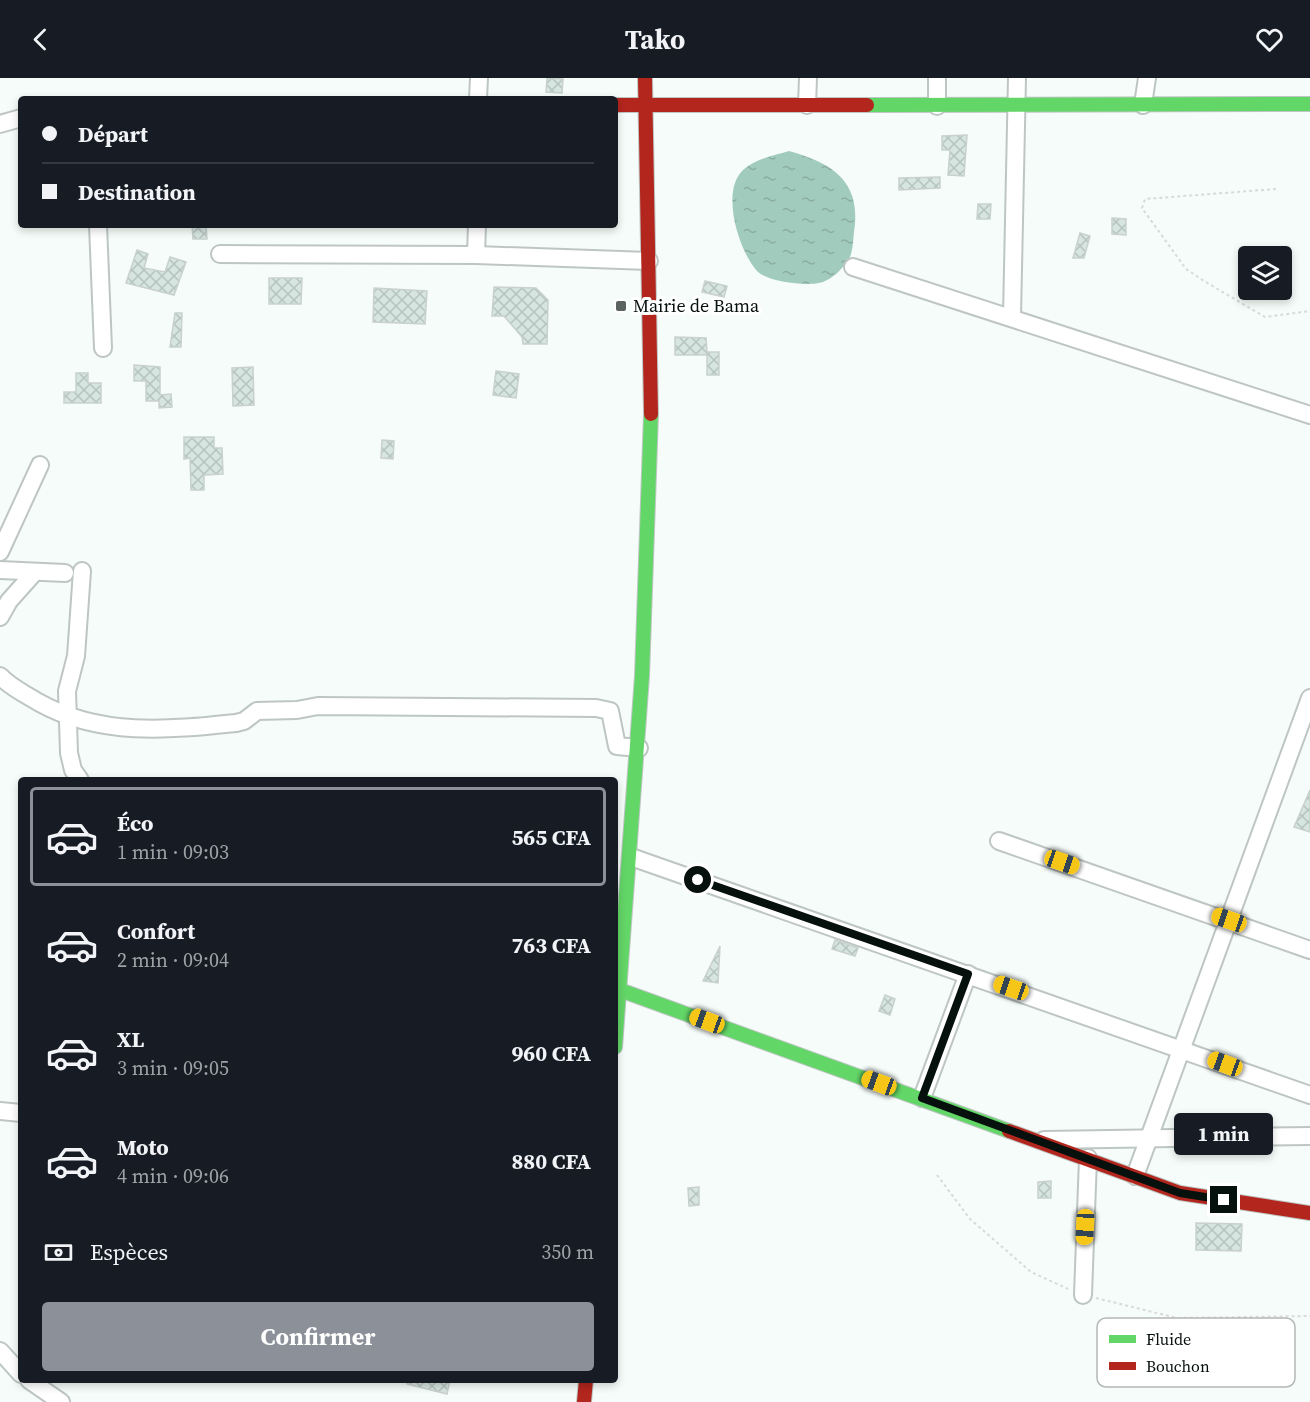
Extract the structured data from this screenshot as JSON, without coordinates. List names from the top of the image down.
{
  "places": {
    "transit": ["Mairie de Bama"]
  },
  "legend": ["Fluide", "Bouchon"],
  "page": {
    "header": "Tako",
    "banner": ["Départ", "Destination"],
    "list": [
      {
        "name": "Éco",
        "note": "1 min · 09:03",
        "value": "565 CFA"
      },
      {
        "name": "Confort",
        "note": "2 min · 09:04",
        "value": "763 CFA"
      },
      {
        "name": "XL",
        "note": "3 min · 09:05",
        "value": "960 CFA"
      },
      {
        "name": "Moto",
        "note": "4 min · 09:06",
        "value": "880 CFA"
      }
    ],
    "bubble": "1 min",
    "pay": ["Espèces", "350 m"],
    "buttons": "Confirmer"
  }
}
